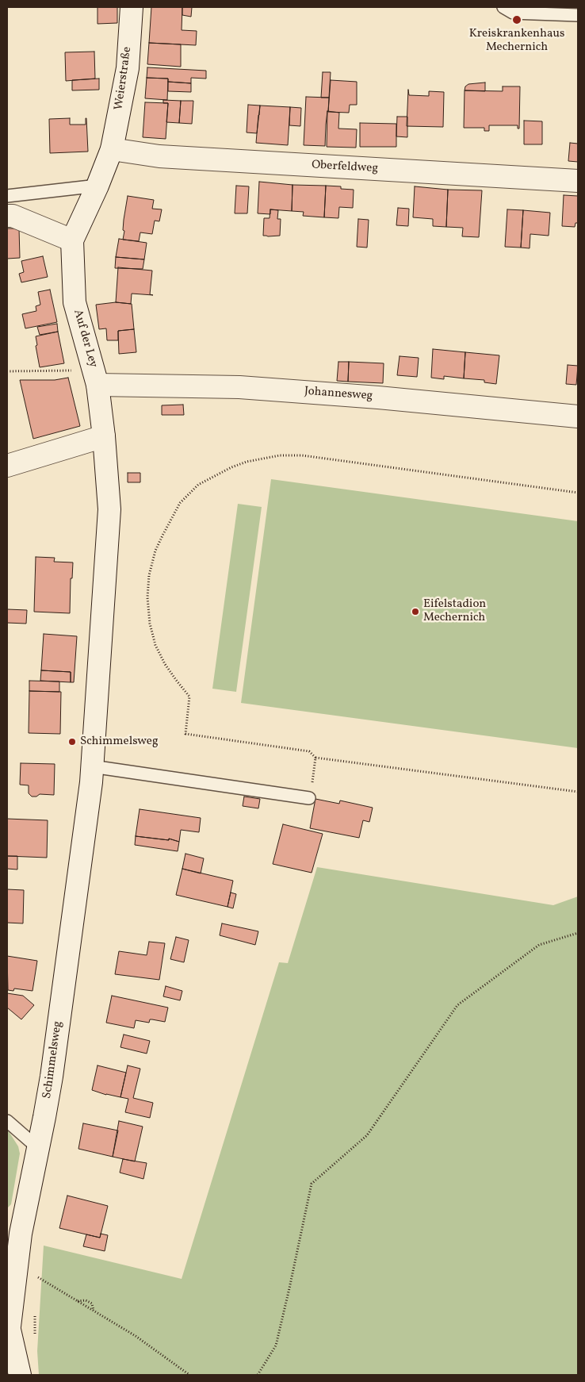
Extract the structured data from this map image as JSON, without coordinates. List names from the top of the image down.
{
  "streets": {
    "street": [
      "Weierstraße",
      "Oberfeldweg",
      "Auf der Ley",
      "Johannesweg",
      "Schimmelsweg"
    ]
  },
  "crossings": [
    ["Weierstraße", "Oberfeldweg"],
    ["Weierstraße", "Auf der Ley"],
    ["Oberfeldweg", "Auf der Ley"],
    ["Auf der Ley", "Johannesweg"],
    ["Auf der Ley", "Schimmelsweg"]
  ],
  "places": ["Kreiskrankenhaus Mechernich", "Eifelstadion Mechernich", "Schimmelsweg"]
}
